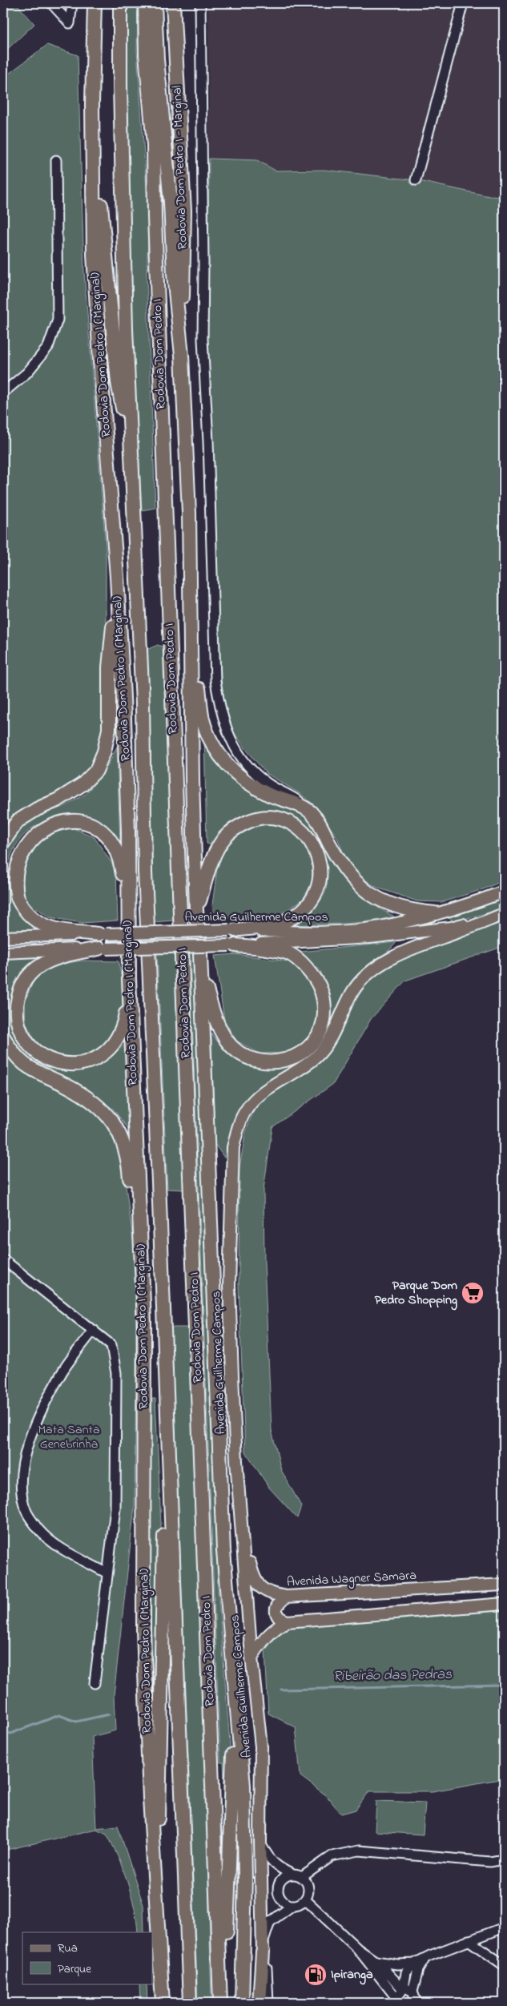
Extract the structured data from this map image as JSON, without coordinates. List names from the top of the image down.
{
  "streets": {
    "highway": ["Rodovia Dom Pedro I - Marginal", "Rodovia Dom Pedro I", "Rodovia Dom Pedro I (Marginal)"],
    "main road": ["Avenida Guilherme Campos", "Avenida Wagner Samara"]
  },
  "crossings": [
    ["Avenida Guilherme Campos", "Avenida Wagner Samara"]
  ],
  "water": ["Ribeirão das Pedras"],
  "parks": ["Mata Santa Genebrinha"],
  "places": {
    "supermarket": ["Parque Dom Pedro Shopping"],
    "fuel station": ["Ipiranga"]
  },
  "legend": ["Rua", "Parque"]
}
